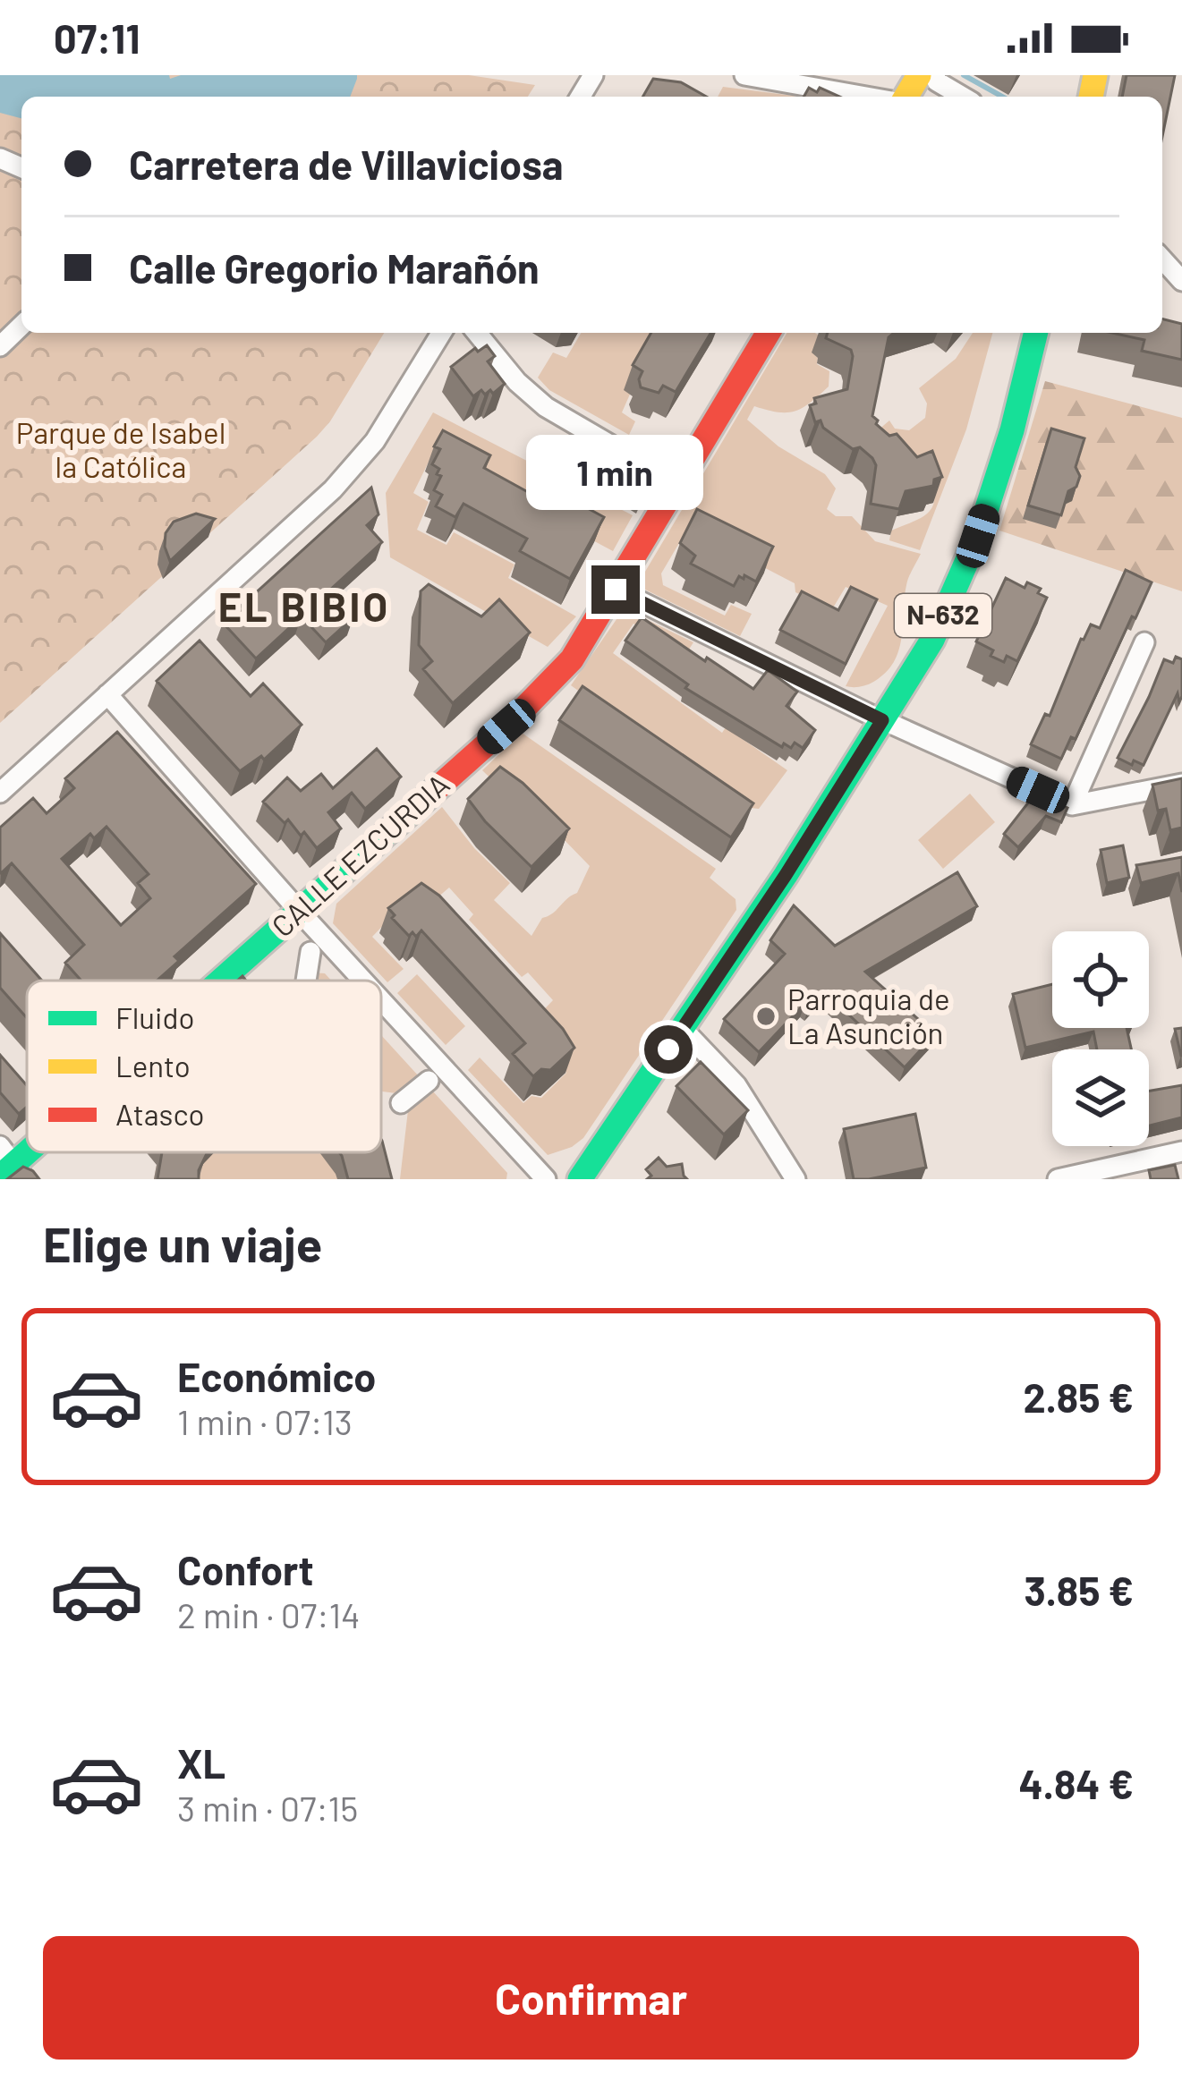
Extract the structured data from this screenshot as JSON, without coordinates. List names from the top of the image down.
{
  "streets": {
    "main road": ["N-632", "CALLE EZCURDIA"]
  },
  "districts": ["EL BIBIO"],
  "parks": ["Parque de Isabel la Católica"],
  "places": ["Parroquia de La Asunción"],
  "legend": ["Fluido", "Lento", "Atasco"],
  "page": {
    "status": "07:11",
    "banner": ["Carretera de Villaviciosa", "Calle Gregorio Marañón"],
    "bubble": "1 min",
    "heading": "Elige un viaje",
    "list": [
      {
        "name": "Económico",
        "note": "1 min · 07:13",
        "value": "2.85 €"
      },
      {
        "name": "Confort",
        "note": "2 min · 07:14",
        "value": "3.85 €"
      },
      {
        "name": "XL",
        "note": "3 min · 07:15",
        "value": "4.84 €"
      }
    ],
    "buttons": "Confirmar"
  }
}
